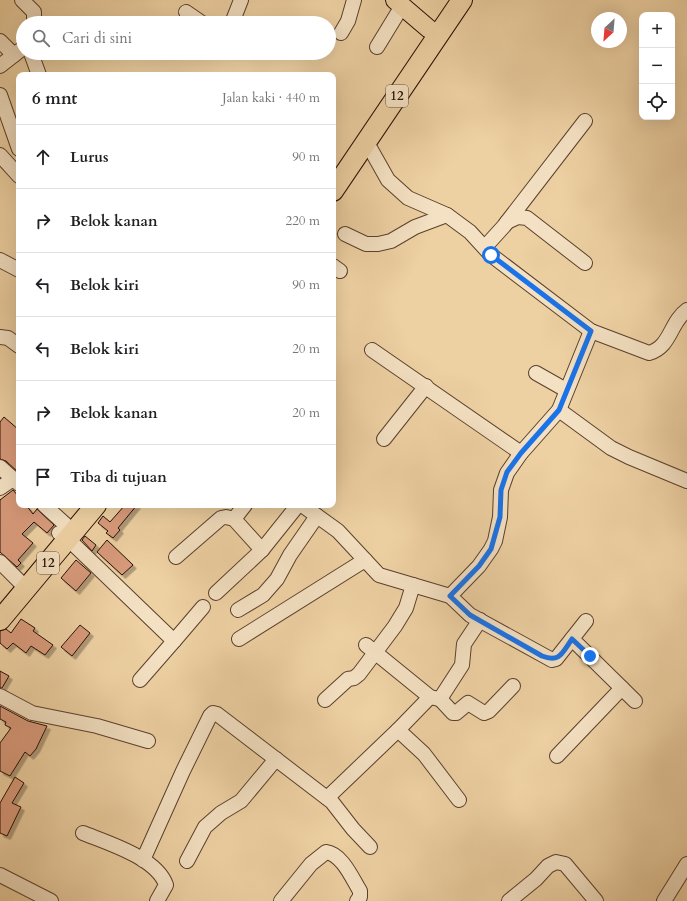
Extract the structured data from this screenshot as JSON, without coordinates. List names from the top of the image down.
{
  "streets": {
    "highway": ["12"]
  },
  "north": "bottom left",
  "page": {
    "map_buttons": ["+", "−"],
    "search": "Cari di sini",
    "heading": ["6 mnt", "Jalan kaki · 440 m"],
    "list": [
      ["Lurus", "90 m"],
      ["Belok kanan", "220 m"],
      ["Belok kiri", "90 m"],
      ["Belok kiri", "20 m"],
      ["Belok kanan", "20 m"],
      "Tiba di tujuan"
    ]
  }
}
